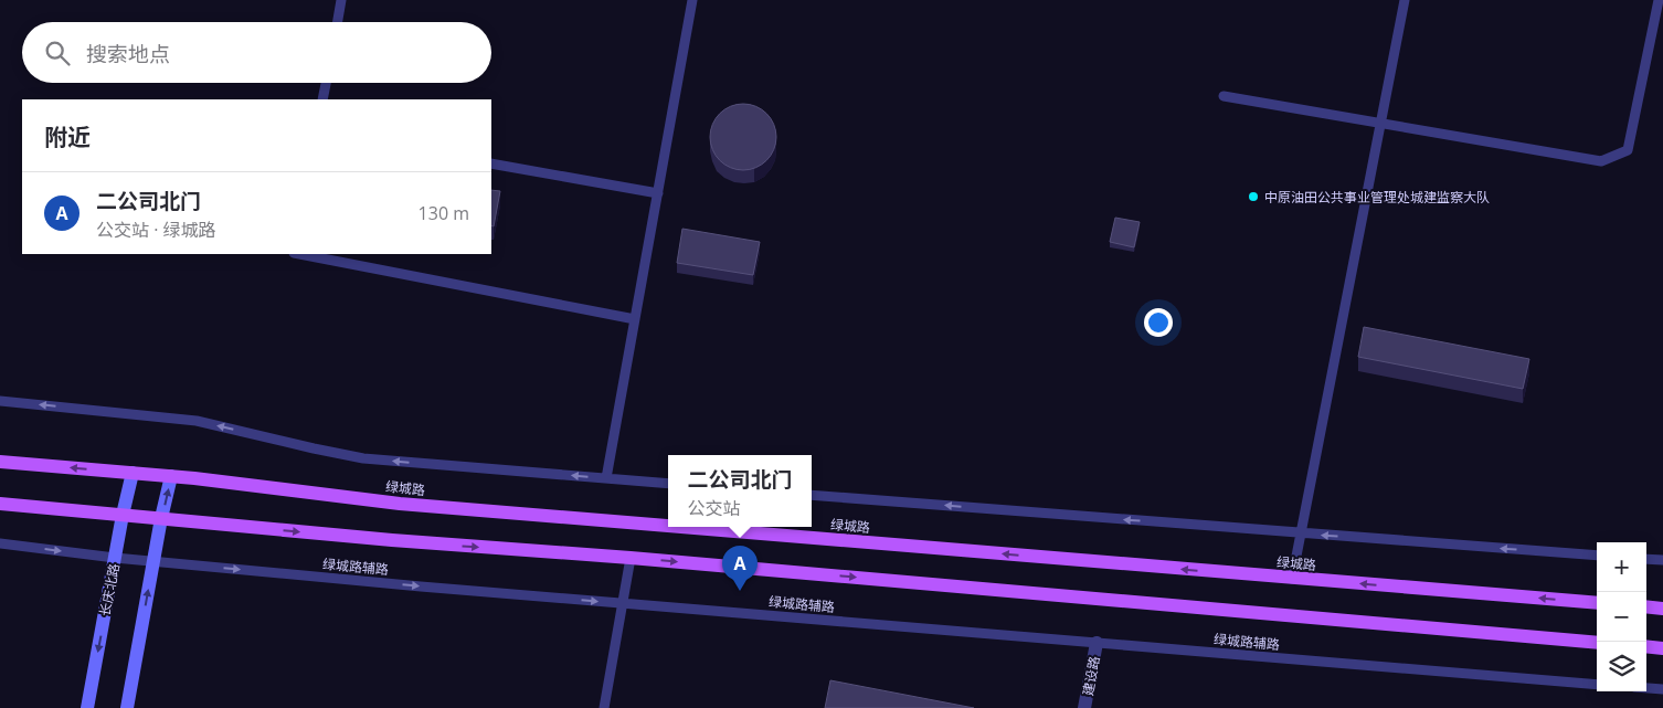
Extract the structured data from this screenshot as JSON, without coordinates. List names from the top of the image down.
{
  "streets": {
    "main road": ["绿城路", "长庆北路"],
    "street": ["建设路"],
    "lane": ["绿城路辅路"]
  },
  "crossings": [
    ["绿城路", "长庆北路"],
    ["绿城路辅路", "长庆北路"],
    ["绿城路辅路", "建设路"]
  ],
  "one_way": ["绿城路辅路"],
  "places": ["中原油田公共事业管理处城建监察大队"],
  "page": {
    "search": "搜索地点",
    "heading": "附近",
    "list": [
      {
        "mark": "A",
        "name": "二公司北门",
        "note": "公交站 · 绿城路",
        "value": "130 m"
      }
    ],
    "popup": ["二公司北门", "公交站"],
    "map_buttons": ["+", "−"],
    "pins": "A"
  }
}
